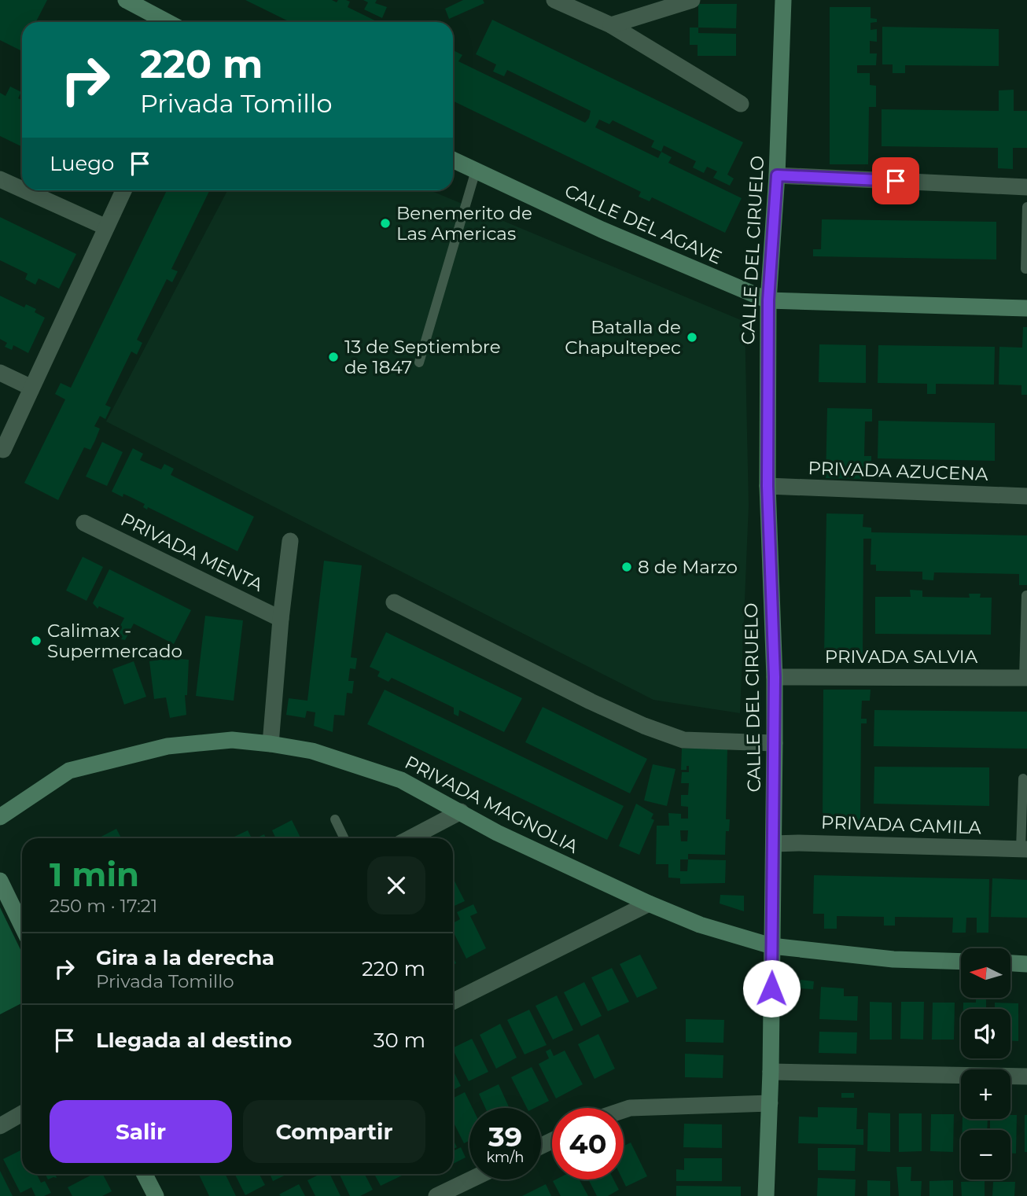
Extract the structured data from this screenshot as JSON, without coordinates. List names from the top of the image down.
{
  "streets": {
    "street": [
      "CALLE DEL AGAVE",
      "CALLE DEL CIRUELO",
      "PRIVADA AZUCENA",
      "PRIVADA MENTA",
      "PRIVADA SALVIA",
      "PRIVADA MAGNOLIA",
      "PRIVADA CAMILA"
    ]
  },
  "crossings": [
    ["CALLE DEL AGAVE", "CALLE DEL CIRUELO"],
    ["CALLE DEL CIRUELO", "PRIVADA AZUCENA"],
    ["CALLE DEL CIRUELO", "PRIVADA SALVIA"],
    ["CALLE DEL CIRUELO", "PRIVADA MAGNOLIA"],
    ["CALLE DEL CIRUELO", "PRIVADA CAMILA"],
    ["PRIVADA MENTA", "PRIVADA MAGNOLIA"]
  ],
  "places": [
    "Benemerito de Las Americas",
    "Batalla de Chapultepec",
    "13 de Septiembre de 1847",
    "8 de Marzo",
    "Calimax - Supermercado"
  ],
  "north": "left",
  "page": {
    "turn": ["220 m", "Privada Tomillo"],
    "then": "Luego",
    "heading": ["1 min", "250 m · 17:21"],
    "list": [
      {
        "name": "Gira a la derecha",
        "note": "Privada Tomillo",
        "value": "220 m"
      },
      {
        "name": "Llegada al destino",
        "value": "30 m"
      }
    ],
    "map_buttons": ["+", "−"],
    "buttons": ["Salir", "Compartir"],
    "speed": "39 km/h",
    "limit": "40"
  }
}
